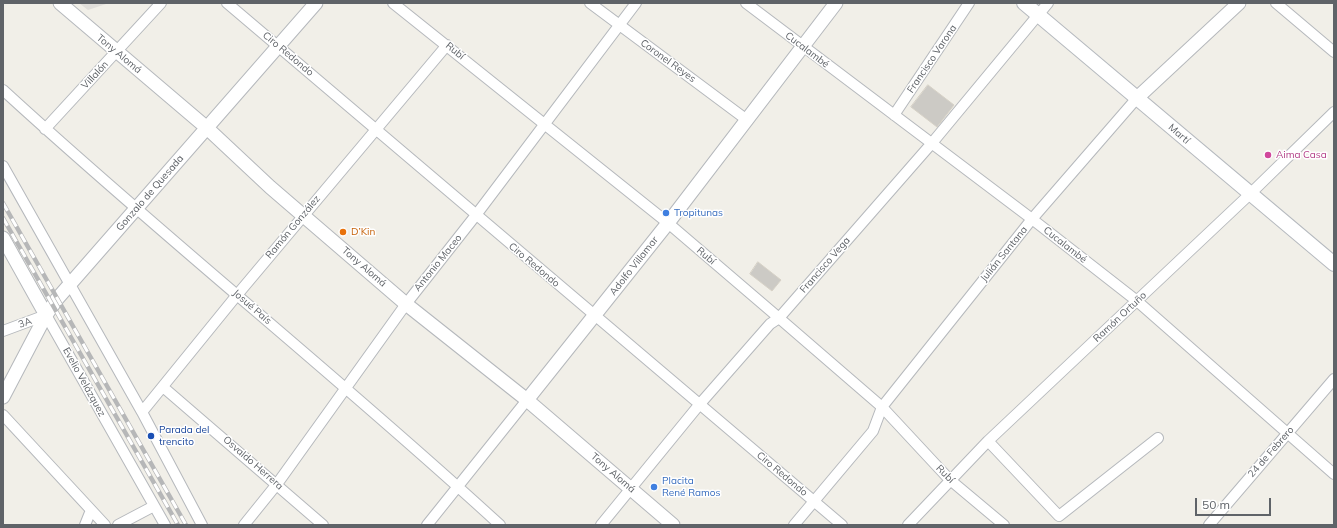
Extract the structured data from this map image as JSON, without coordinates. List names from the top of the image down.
{
  "streets": {
    "main road": ["Martí"],
    "street": [
      "Cucalambé",
      "Rubí",
      "Tony Alomá",
      "Ciro Redondo",
      "Francisco Varona",
      "Coronel Reyes",
      "Villalón",
      "Gonzalo de Quesada",
      "Ramón González",
      "Julián Santana",
      "Antonio Maceo",
      "Francisco Vega",
      "Adolfo Villamar",
      "Josué País",
      "Ramón Ortuño",
      "3A",
      "Evelio Velázquez",
      "24 de Febrero",
      "Osvaldo Herrera"
    ]
  },
  "crossings": [
    ["Cucalambé", "Francisco Varona"],
    ["Cucalambé", "Julián Santana"],
    ["Cucalambé", "Francisco Vega"],
    ["Cucalambé", "Adolfo Villamar"],
    ["Cucalambé", "Ramón Ortuño"],
    ["Cucalambé", "24 de Febrero"],
    ["Rubí", "Ramón González"],
    ["Rubí", "Julián Santana"],
    ["Rubí", "Antonio Maceo"],
    ["Rubí", "Francisco Vega"],
    ["Rubí", "Adolfo Villamar"],
    ["Rubí", "Ramón Ortuño"],
    ["Tony Alomá", "Villalón"],
    ["Tony Alomá", "Gonzalo de Quesada"],
    ["Tony Alomá", "Ramón González"],
    ["Tony Alomá", "Antonio Maceo"],
    ["Tony Alomá", "Francisco Vega"],
    ["Tony Alomá", "Adolfo Villamar"],
    ["Ciro Redondo", "Gonzalo de Quesada"],
    ["Ciro Redondo", "Ramón González"],
    ["Ciro Redondo", "Julián Santana"],
    ["Ciro Redondo", "Antonio Maceo"],
    ["Ciro Redondo", "Francisco Vega"],
    ["Ciro Redondo", "Adolfo Villamar"],
    ["Coronel Reyes", "Antonio Maceo"],
    ["Coronel Reyes", "Adolfo Villamar"],
    ["Villalón", "Josué País"],
    ["Martí", "Julián Santana"],
    ["Martí", "Francisco Vega"],
    ["Martí", "Ramón Ortuño"],
    ["Gonzalo de Quesada", "Josué País"],
    ["Gonzalo de Quesada", "3A"],
    ["Gonzalo de Quesada", "Evelio Velázquez"],
    ["Ramón González", "Josué País"],
    ["Ramón González", "Osvaldo Herrera"],
    ["Antonio Maceo", "Josué País"],
    ["Antonio Maceo", "Osvaldo Herrera"],
    ["Adolfo Villamar", "Josué País"],
    ["3A", "Evelio Velázquez"]
  ],
  "places": [
    "Aima Casa",
    "Tropitunas",
    "D’Kin",
    "Parada del trencito",
    "Placita René Ramos"
  ],
  "scale_bar": "50 m"
}
